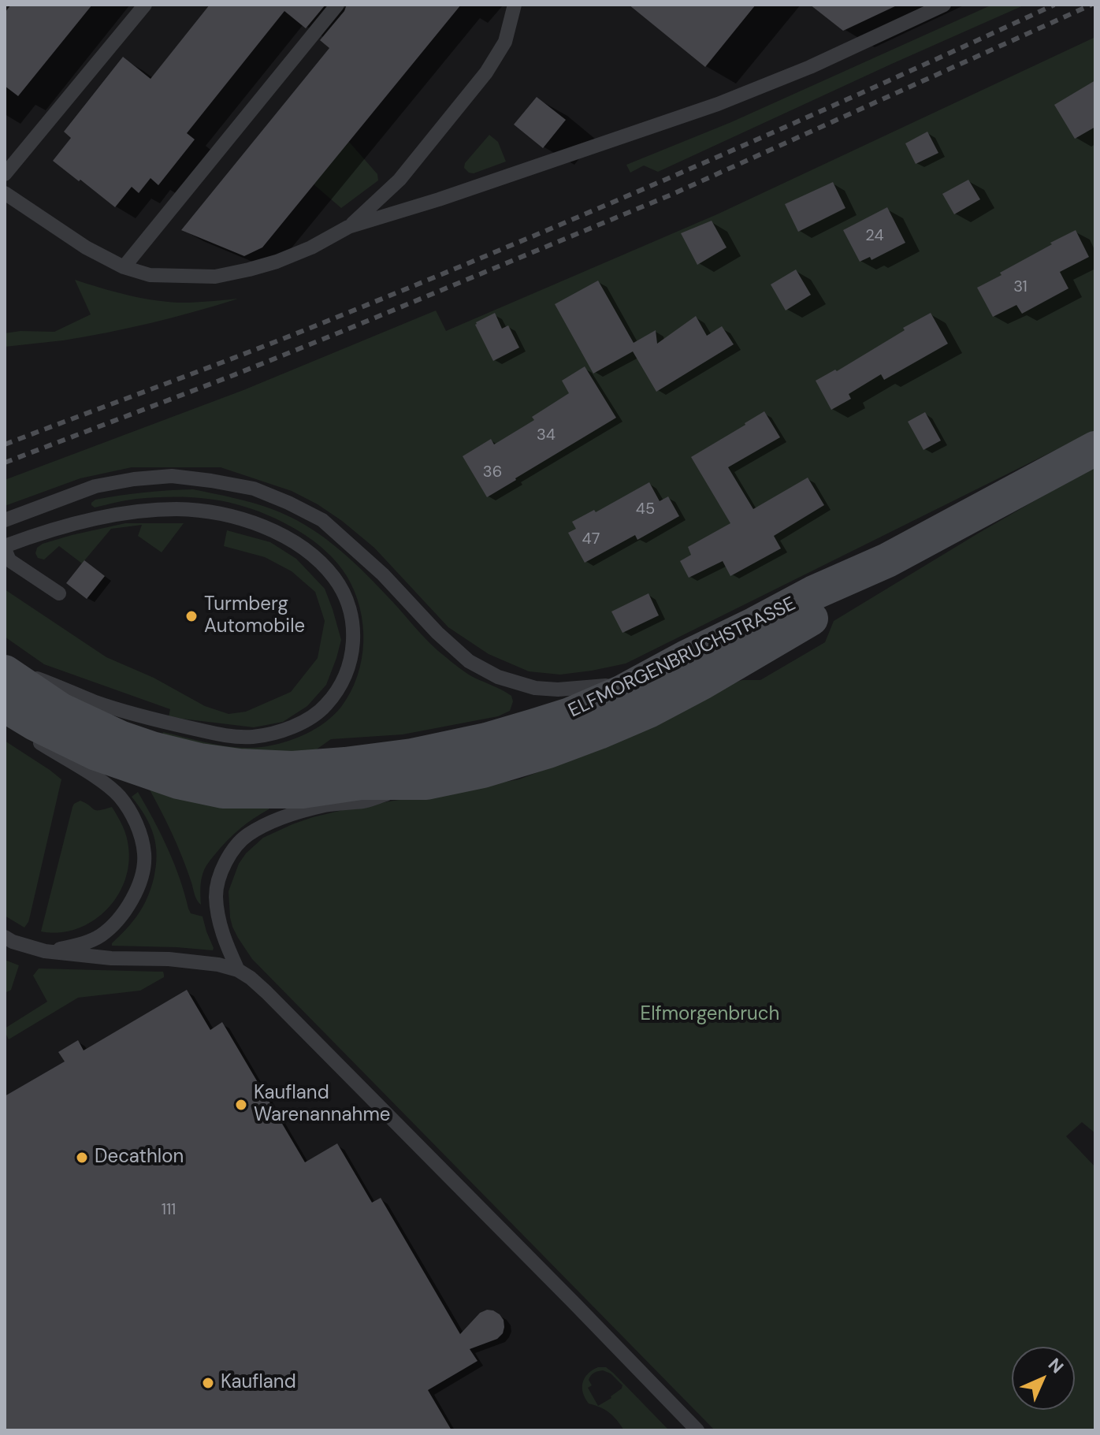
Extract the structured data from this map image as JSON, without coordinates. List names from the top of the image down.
{
  "streets": {
    "main road": ["ELFMORGENBRUCHSTRASSE"]
  },
  "parks": ["Elfmorgenbruch"],
  "places": [
    "Turmberg Automobile",
    "Kaufland Warenannahme",
    "Decathlon",
    "Kaufland"
  ],
  "house_numbers": [
    "24",
    "31",
    "34",
    "36",
    "45",
    "47",
    "111"
  ],
  "north": "top right"
}
